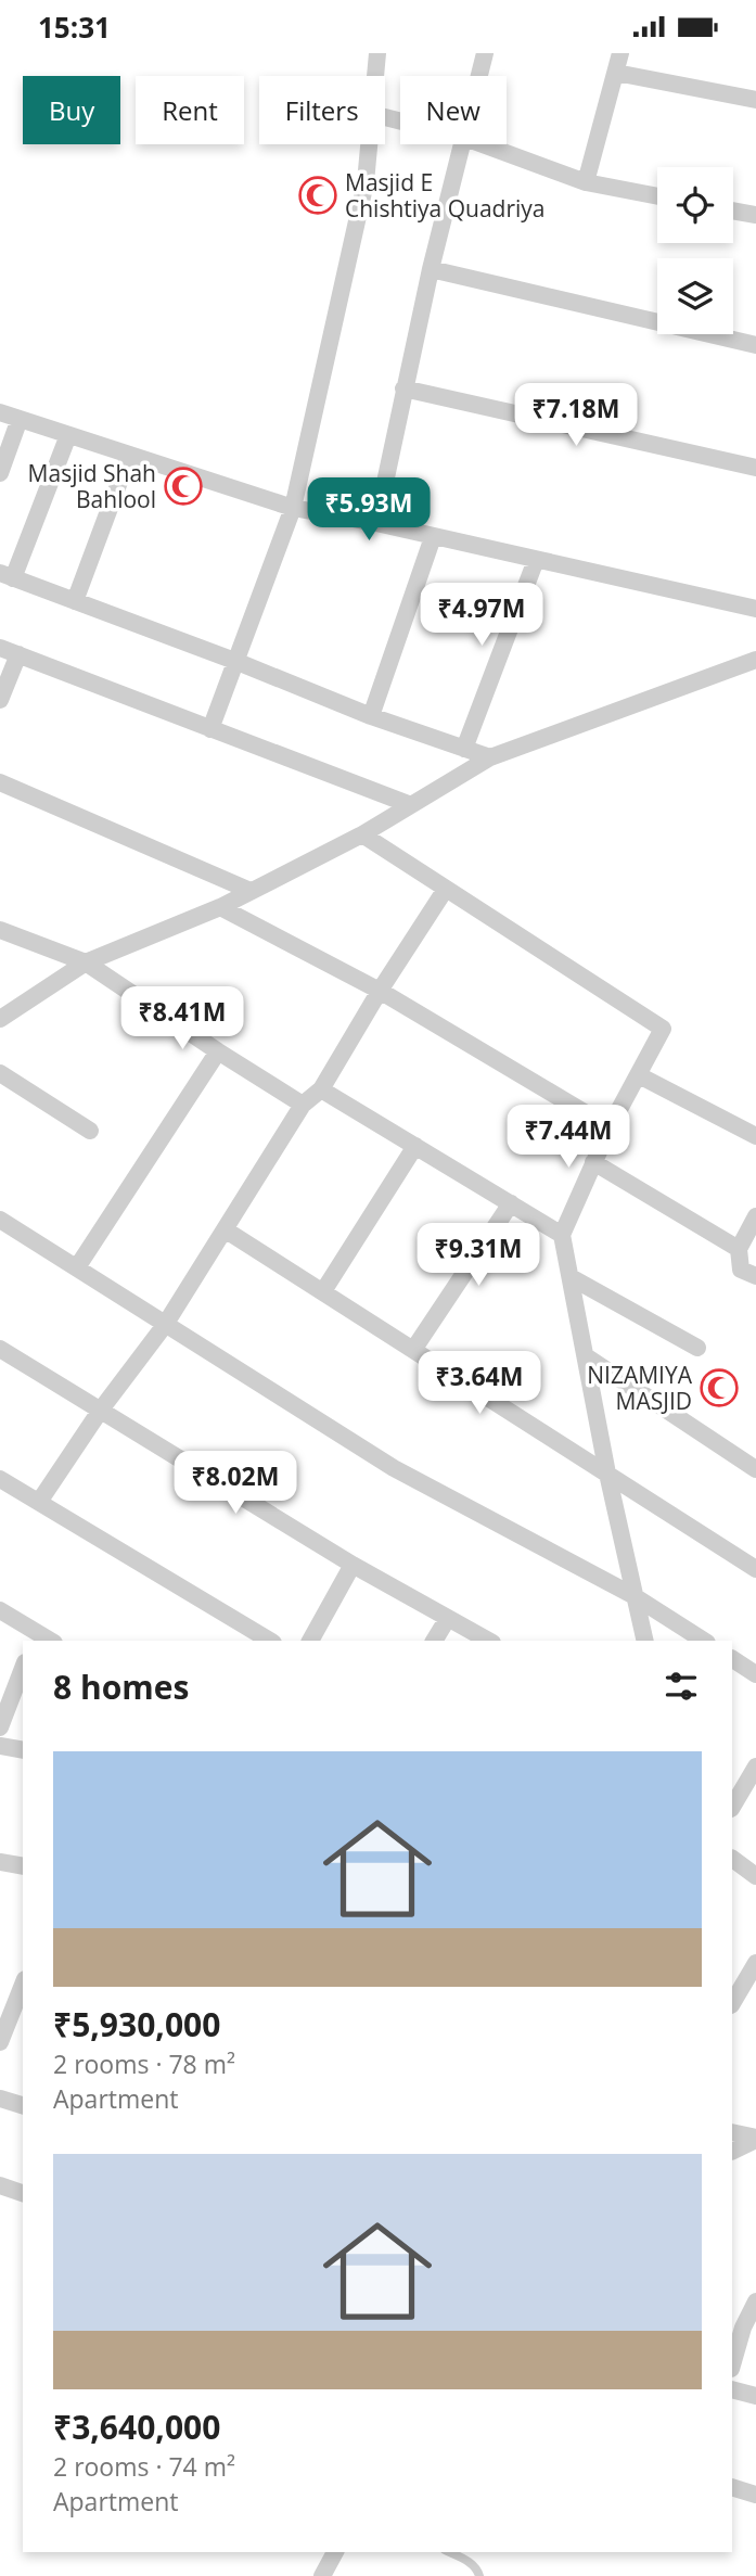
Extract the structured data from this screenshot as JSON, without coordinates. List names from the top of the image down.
{
  "places": {
    "mosque": ["Masjid E Chishtiya Quadriya", "Masjid Shah Bahlool", "NIZAMIYA MASJID"]
  },
  "page": {
    "status": "15:31",
    "chip": [
      "Buy",
      "Rent",
      "Filters",
      "New"
    ],
    "price": [
      "₹7.18M",
      "₹5.93M",
      "₹4.97M",
      "₹8.41M",
      "₹7.44M",
      "₹9.31M",
      "₹3.64M",
      "₹8.02M"
    ],
    "heading": "8 homes",
    "list": [
      {
        "name": "₹5,930,000",
        "note": "2 rooms · 78 m² · Apartment"
      },
      {
        "name": "₹3,640,000",
        "note": "2 rooms · 74 m² · Apartment"
      }
    ]
  }
}
